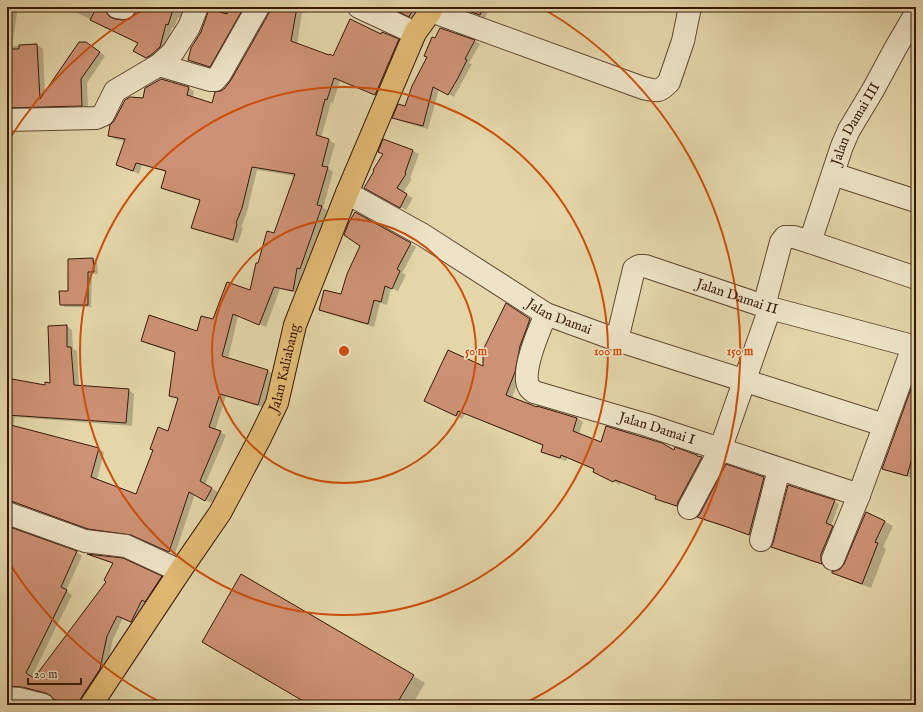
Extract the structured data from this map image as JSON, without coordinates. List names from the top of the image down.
{
  "streets": {
    "main road": ["Jalan Kaliabang"],
    "street": [
      "Jalan Damai III",
      "Jalan Damai II",
      "Jalan Damai",
      "Jalan Damai I"
    ]
  },
  "crossings": [
    ["Jalan Damai II", "Jalan Damai"],
    ["Jalan Damai", "Jalan Kaliabang"],
    ["Jalan Damai", "Jalan Damai I"]
  ],
  "scale_bar": "20 m",
  "rings": ["50 m", "100 m", "150 m"]
}
